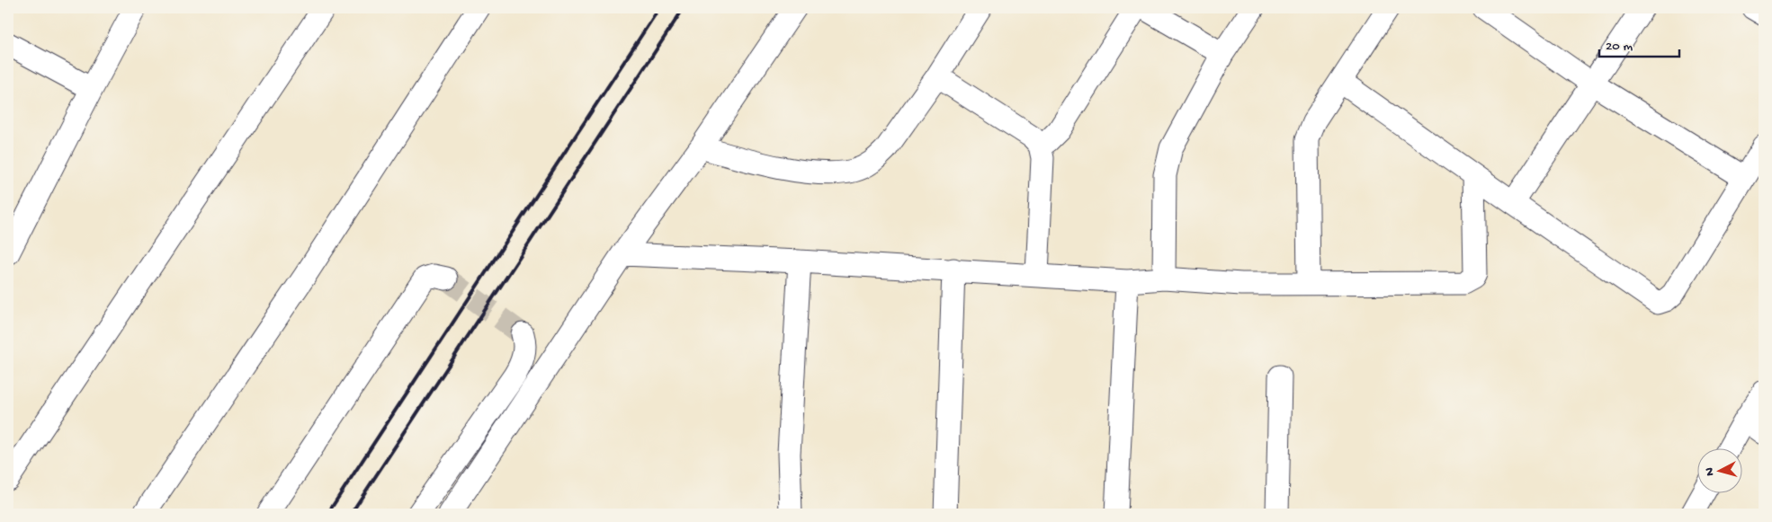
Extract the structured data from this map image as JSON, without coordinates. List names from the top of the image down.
{
  "scale_bar": "20 m",
  "north": "left"
}
